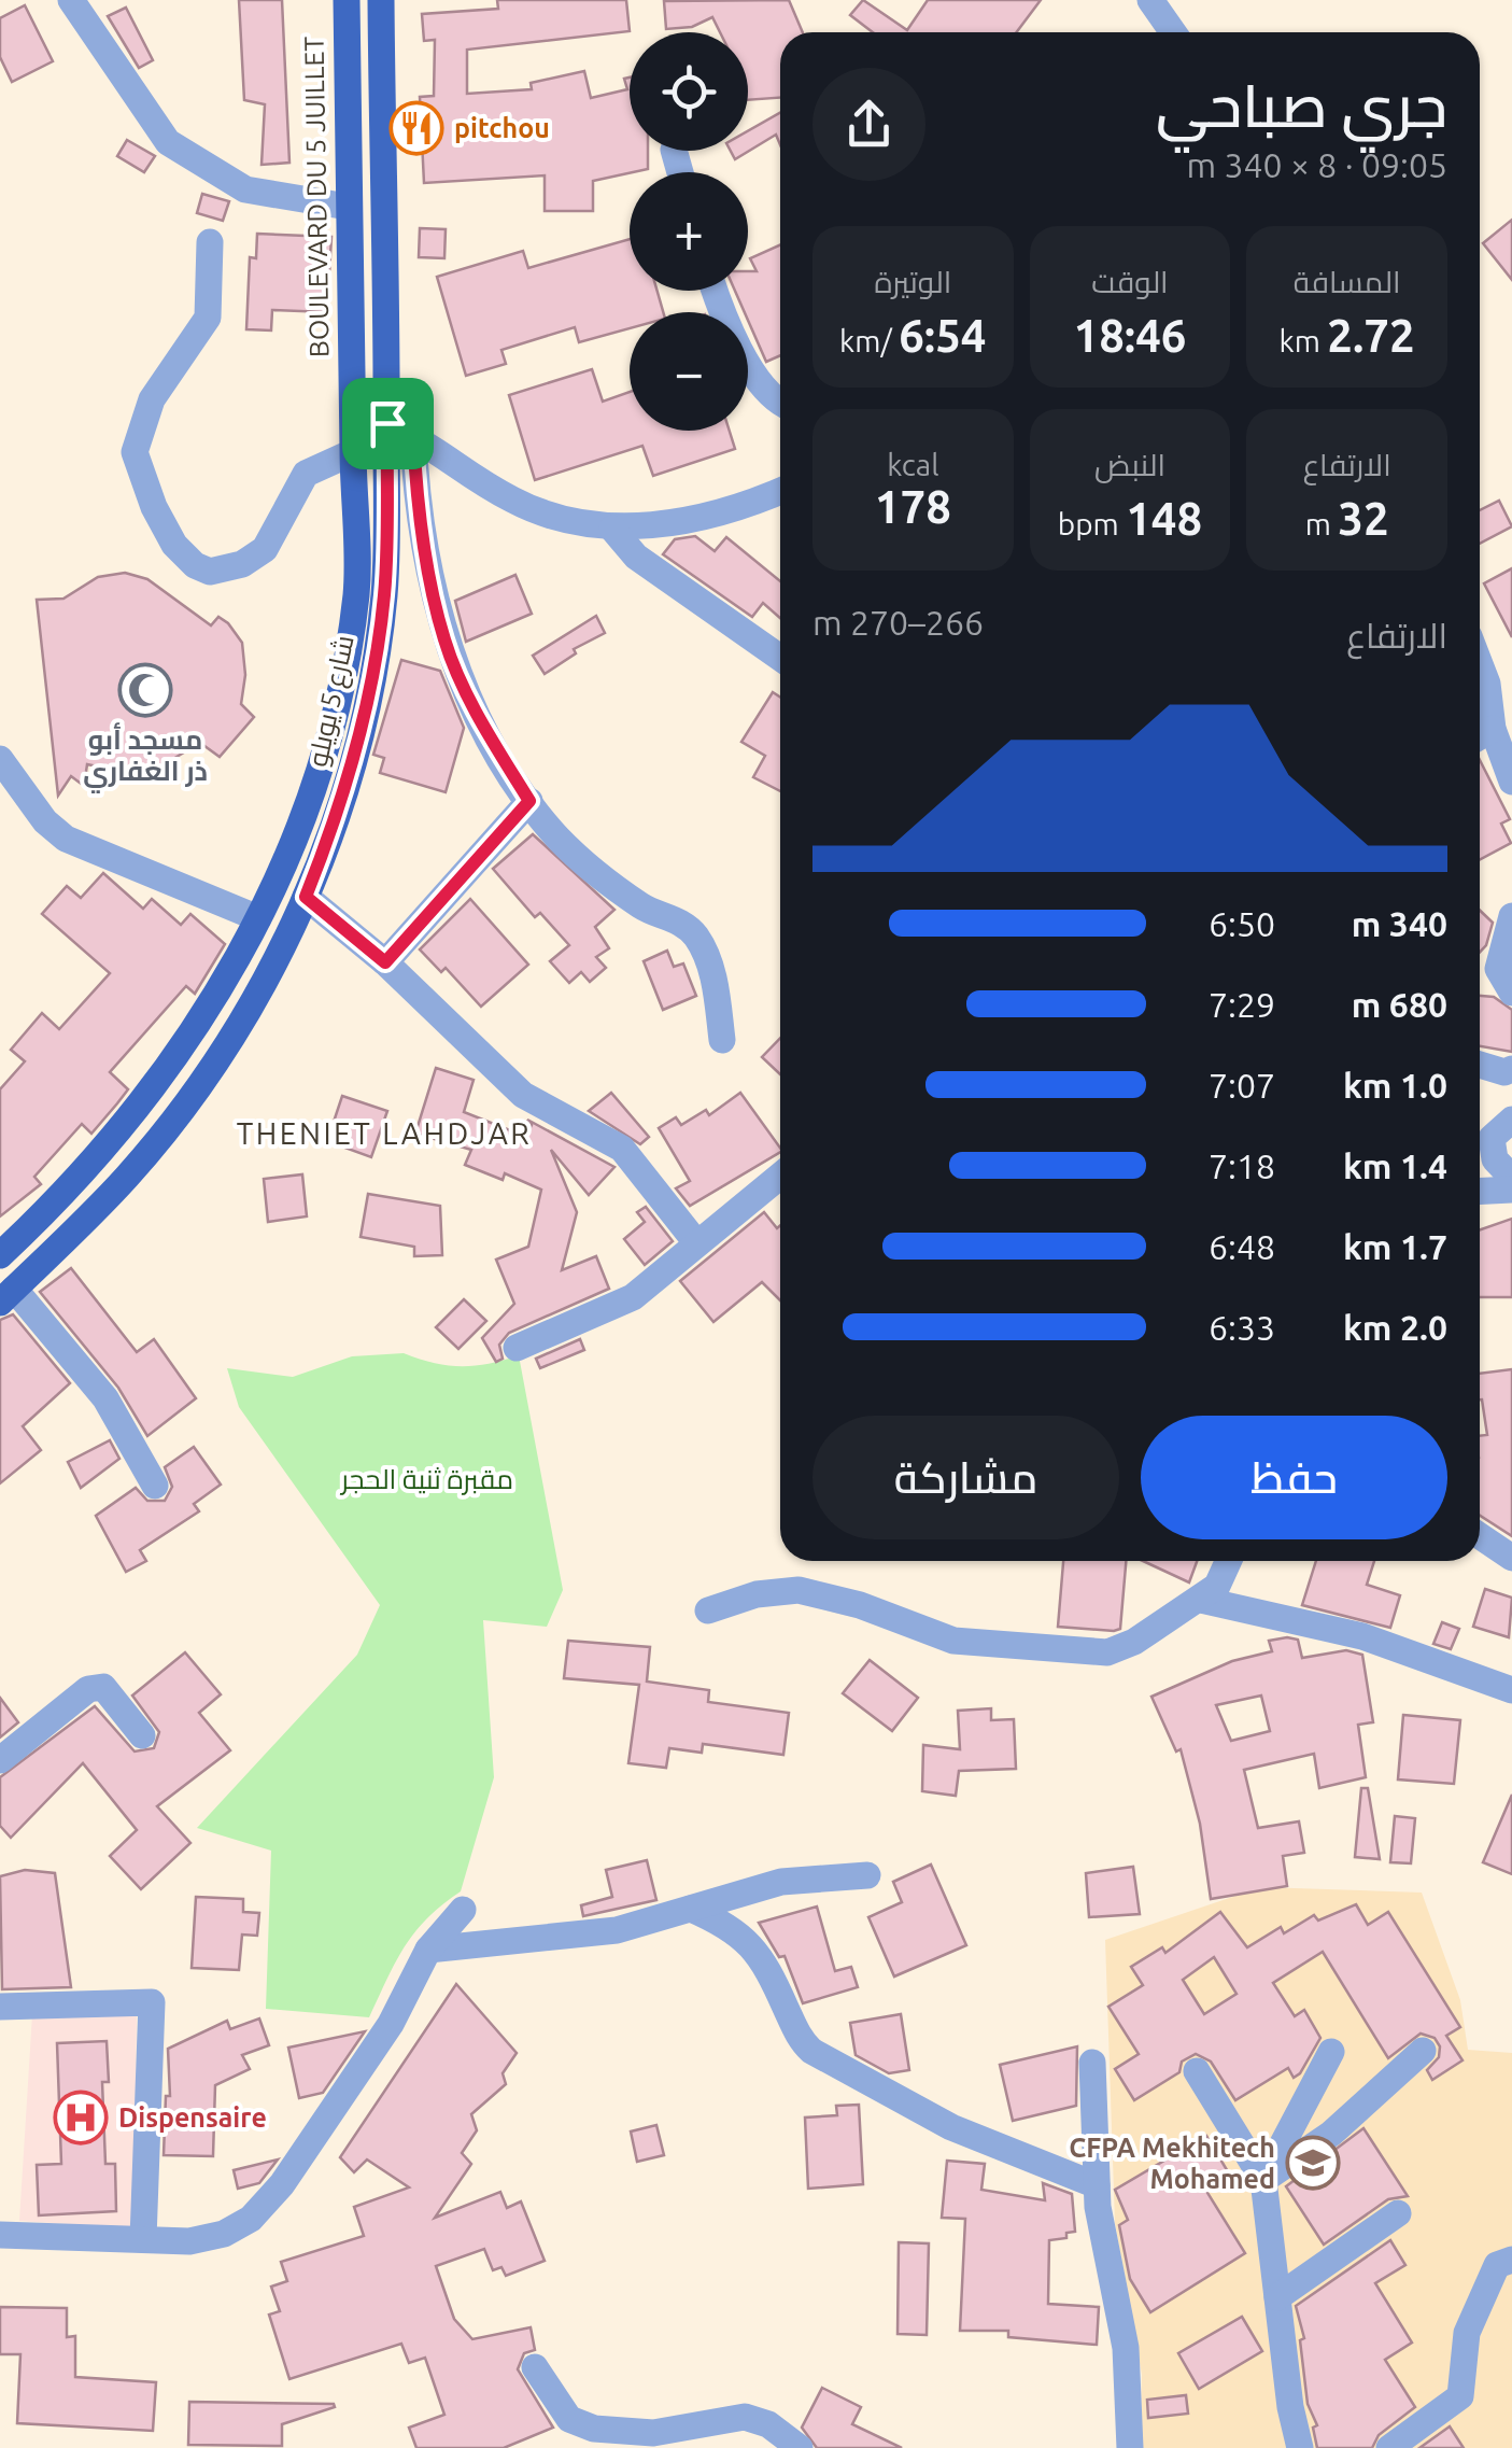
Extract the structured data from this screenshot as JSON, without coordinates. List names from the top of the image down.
{
  "streets": {
    "main road": ["BOULEVARD DU 5 JUILLET", "شارع 5 يويلو"]
  },
  "districts": ["THENIET LAHDJAR"],
  "parks": ["مقبرة ثنية الحجر"],
  "places": {
    "restaurant": ["pitchou"],
    "mosque": ["مسجد أبو ذر الغفاري"],
    "hospital": ["Dispensaire"],
    "school or university": ["CFPA Mekhitech Mohamed"]
  },
  "page": {
    "map_buttons": ["+", "−"],
    "heading": ["جري صباحي", "09:05 · 8 × 340 m"],
    "stats": [
      ["المسافة", "2.72 km"],
      ["الوقت", "18:46"],
      ["الوتيرة", "6:54 /km"],
      ["الارتفاع", "32 m"],
      ["النبض", "148 bpm"],
      ["kcal", "178"]
    ],
    "chart": ["الارتفاع", "266–270 m"],
    "list": [
      {
        "name": "340 m",
        "note": "6:50"
      },
      {
        "name": "680 m",
        "note": "7:29"
      },
      {
        "name": "1.0 km",
        "note": "7:07"
      },
      {
        "name": "1.4 km",
        "note": "7:18"
      },
      {
        "name": "1.7 km",
        "note": "6:48"
      },
      {
        "name": "2.0 km",
        "note": "6:33"
      }
    ],
    "buttons": ["حفظ", "مشاركة"]
  }
}
